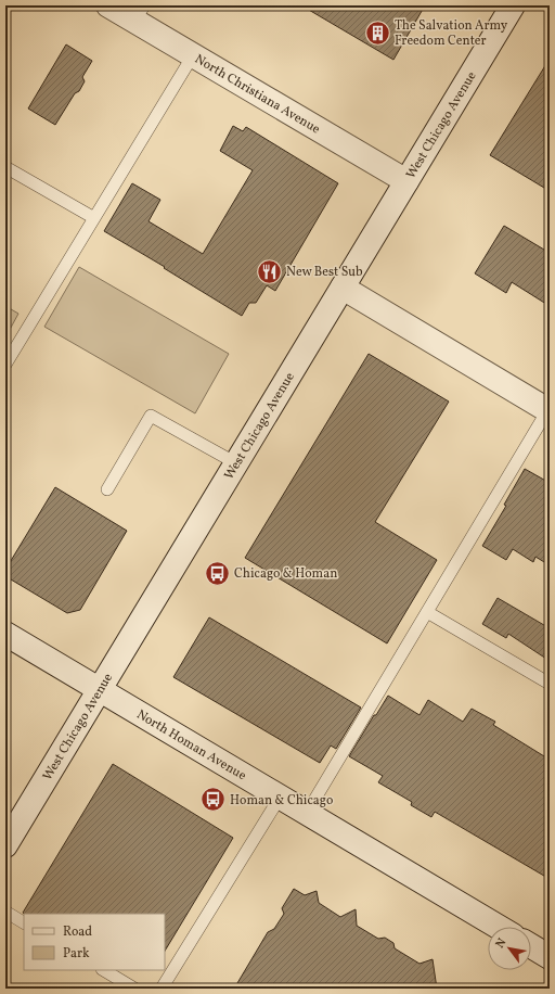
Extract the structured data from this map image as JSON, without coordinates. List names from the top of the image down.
{
  "streets": {
    "street": ["North Christiana Avenue", "West Chicago Avenue", "North Homan Avenue"]
  },
  "crossings": [
    ["North Christiana Avenue", "West Chicago Avenue"],
    ["West Chicago Avenue", "North Homan Avenue"]
  ],
  "places": {
    "building": ["The Salvation Army Freedom Center"],
    "restaurant": ["New Best Sub"],
    "bus stop": ["Chicago & Homan", "Homan & Chicago"]
  },
  "legend": ["Road", "Park"],
  "north": "top left"
}
